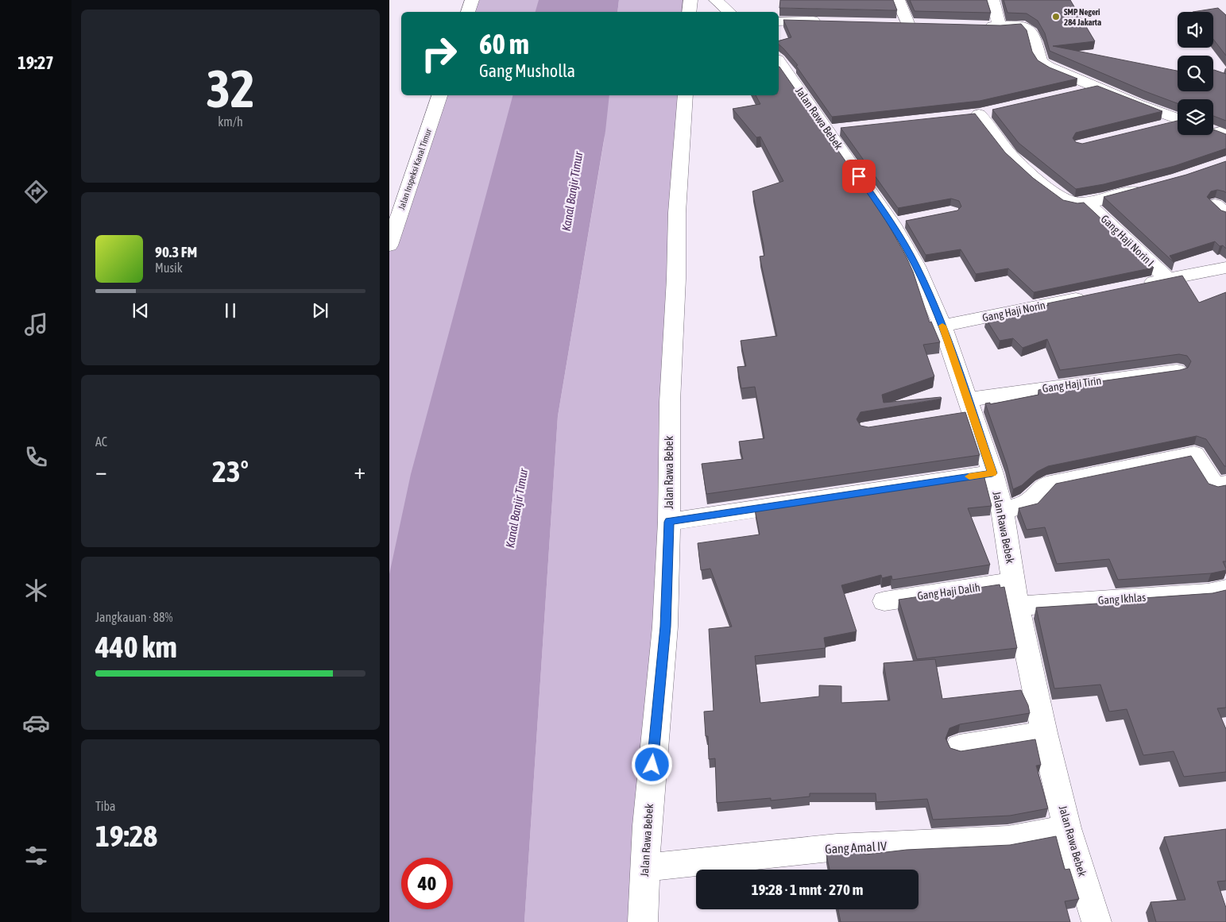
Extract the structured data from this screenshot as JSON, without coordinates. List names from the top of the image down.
{
  "streets": {
    "street": [
      "Jalan Rawa Bebek",
      "Jalan Inspeksi Kanal Timur",
      "Gang Haji Norin I",
      "Gang Haji Norin",
      "Gang Haji Tirin",
      "Gang Haji Dalih",
      "Gang Ikhlas",
      "Gang Amal IV"
    ]
  },
  "crossings": [
    ["Jalan Rawa Bebek", "Gang Haji Norin"],
    ["Jalan Rawa Bebek", "Gang Haji Tirin"],
    ["Jalan Rawa Bebek", "Gang Haji Dalih"],
    ["Jalan Rawa Bebek", "Gang Ikhlas"],
    ["Jalan Rawa Bebek", "Gang Amal IV"]
  ],
  "water": ["Kanal Banjir Timur"],
  "places": ["SMP Negeri 284 Jakarta"],
  "page": {
    "tabs": "19:27",
    "tile": [
      ["32", "km/h"],
      "AC",
      ["Jangkauan · 88%", "440 km"],
      ["Tiba", "19:28"]
    ],
    "turn": ["60 m", "Gang Musholla"],
    "song": ["90.3 FM", "Musik"],
    "heat": ["−", "23°", "+"],
    "limit": "40",
    "trip": "19:28 · 1 mnt · 270 m"
  }
}
